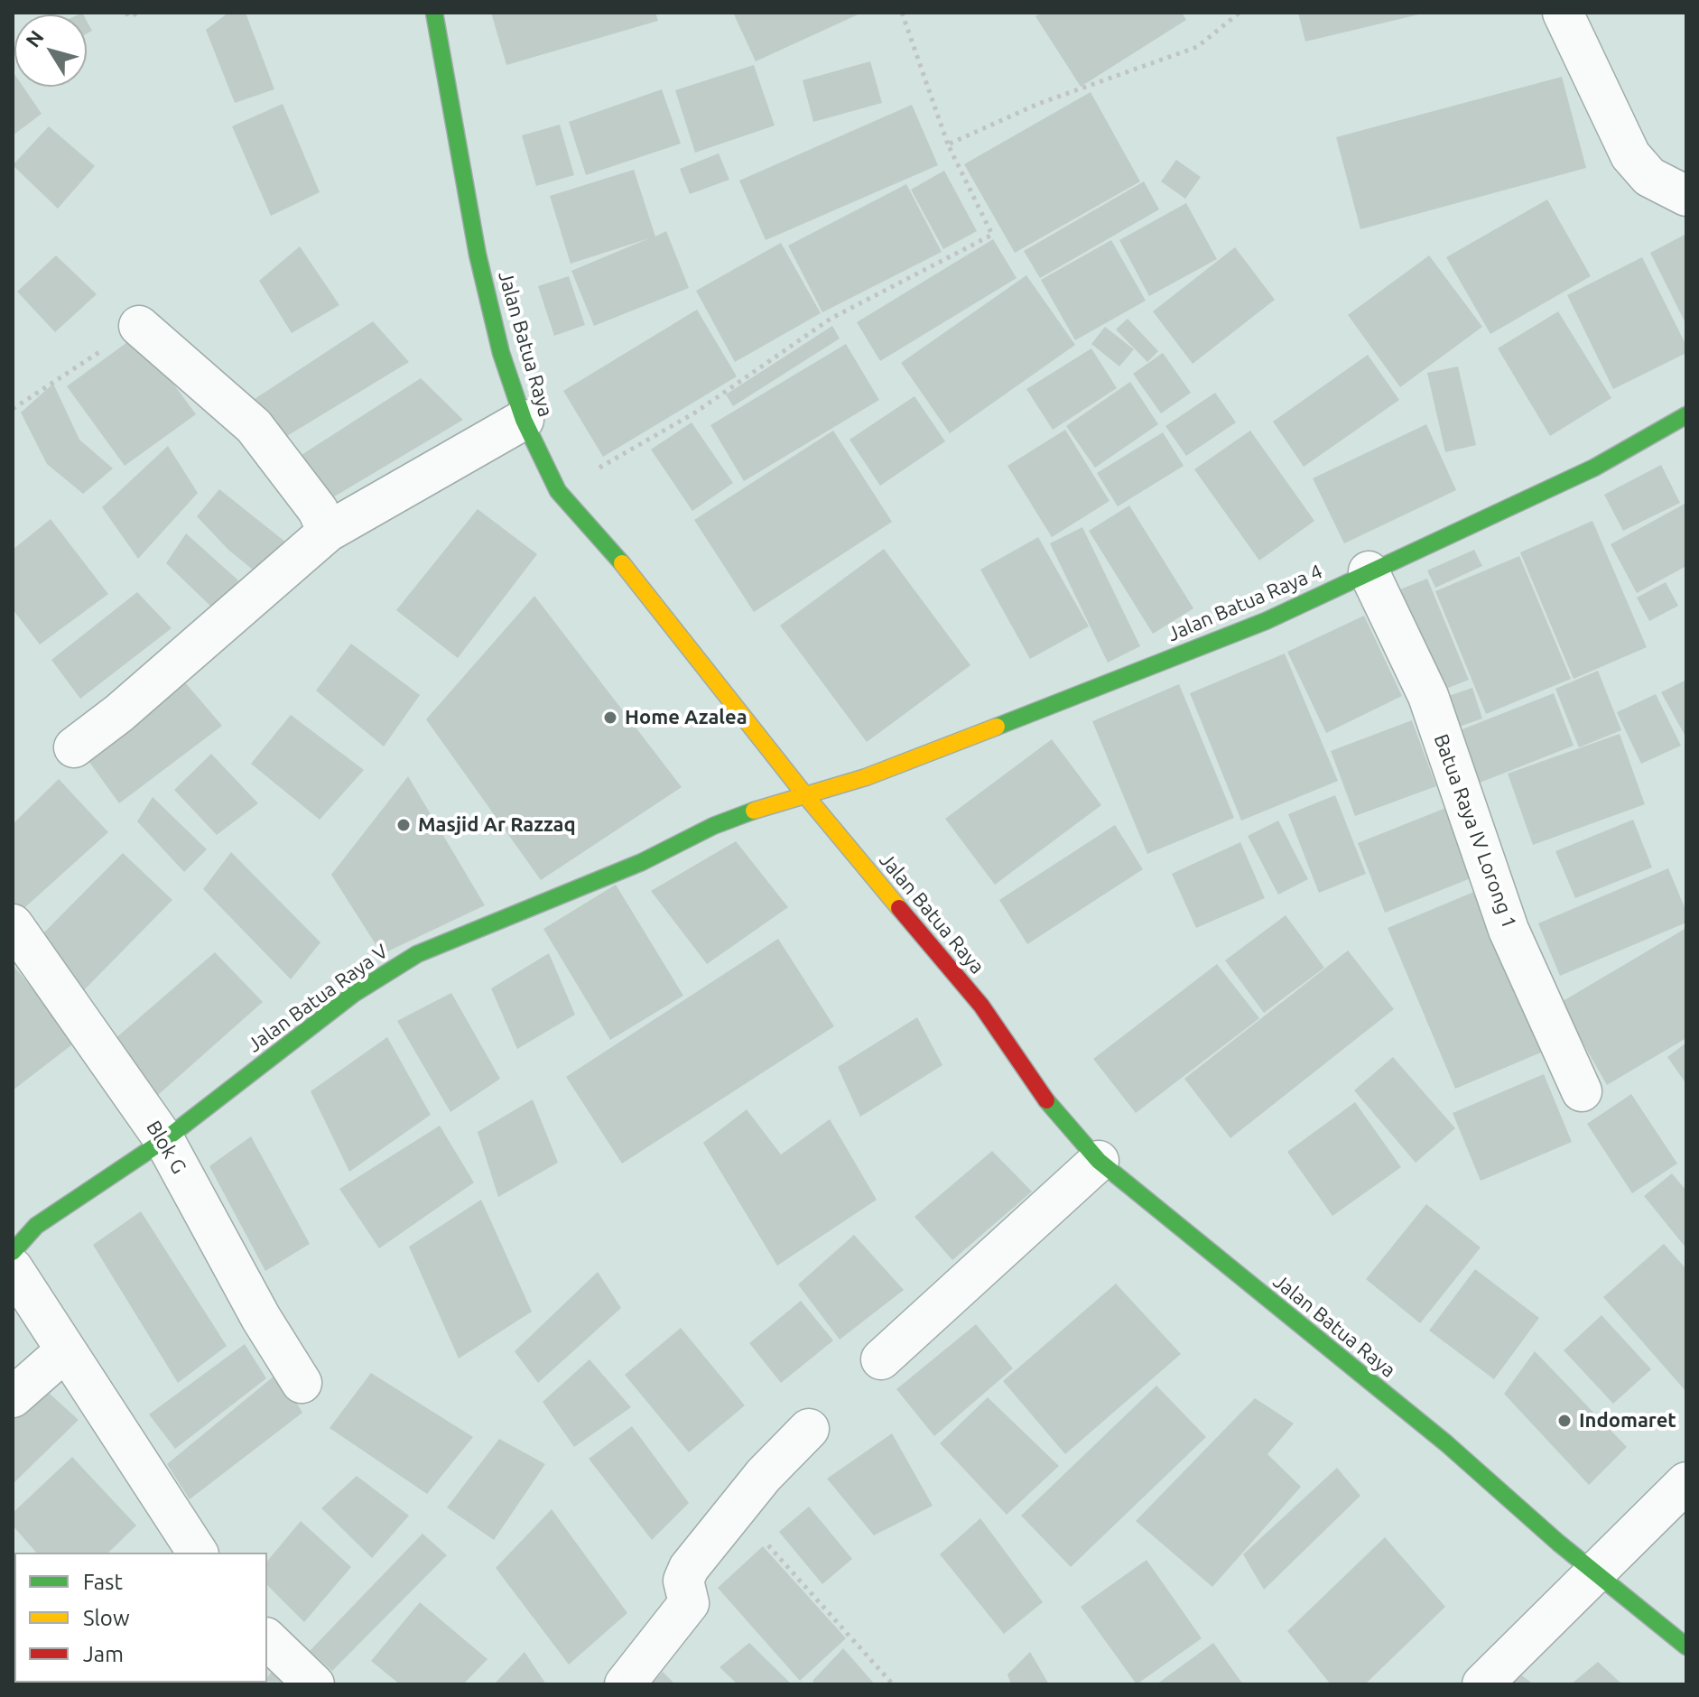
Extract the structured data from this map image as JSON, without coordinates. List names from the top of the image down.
{
  "streets": {
    "main road": ["Jalan Batua Raya", "Jalan Batua Raya 4", "Jalan Batua Raya V"],
    "street": ["Batua Raya IV Lorong 1", "Blok G"]
  },
  "crossings": [
    ["Jalan Batua Raya", "Jalan Batua Raya 4"],
    ["Jalan Batua Raya", "Jalan Batua Raya V"],
    ["Jalan Batua Raya 4", "Batua Raya IV Lorong 1"],
    ["Jalan Batua Raya 4", "Jalan Batua Raya V"],
    ["Jalan Batua Raya V", "Blok G"]
  ],
  "places": ["Home Azalea", "Masjid Ar Razzaq", "Indomaret"],
  "legend": ["Fast", "Slow", "Jam"],
  "north": "top left"
}
